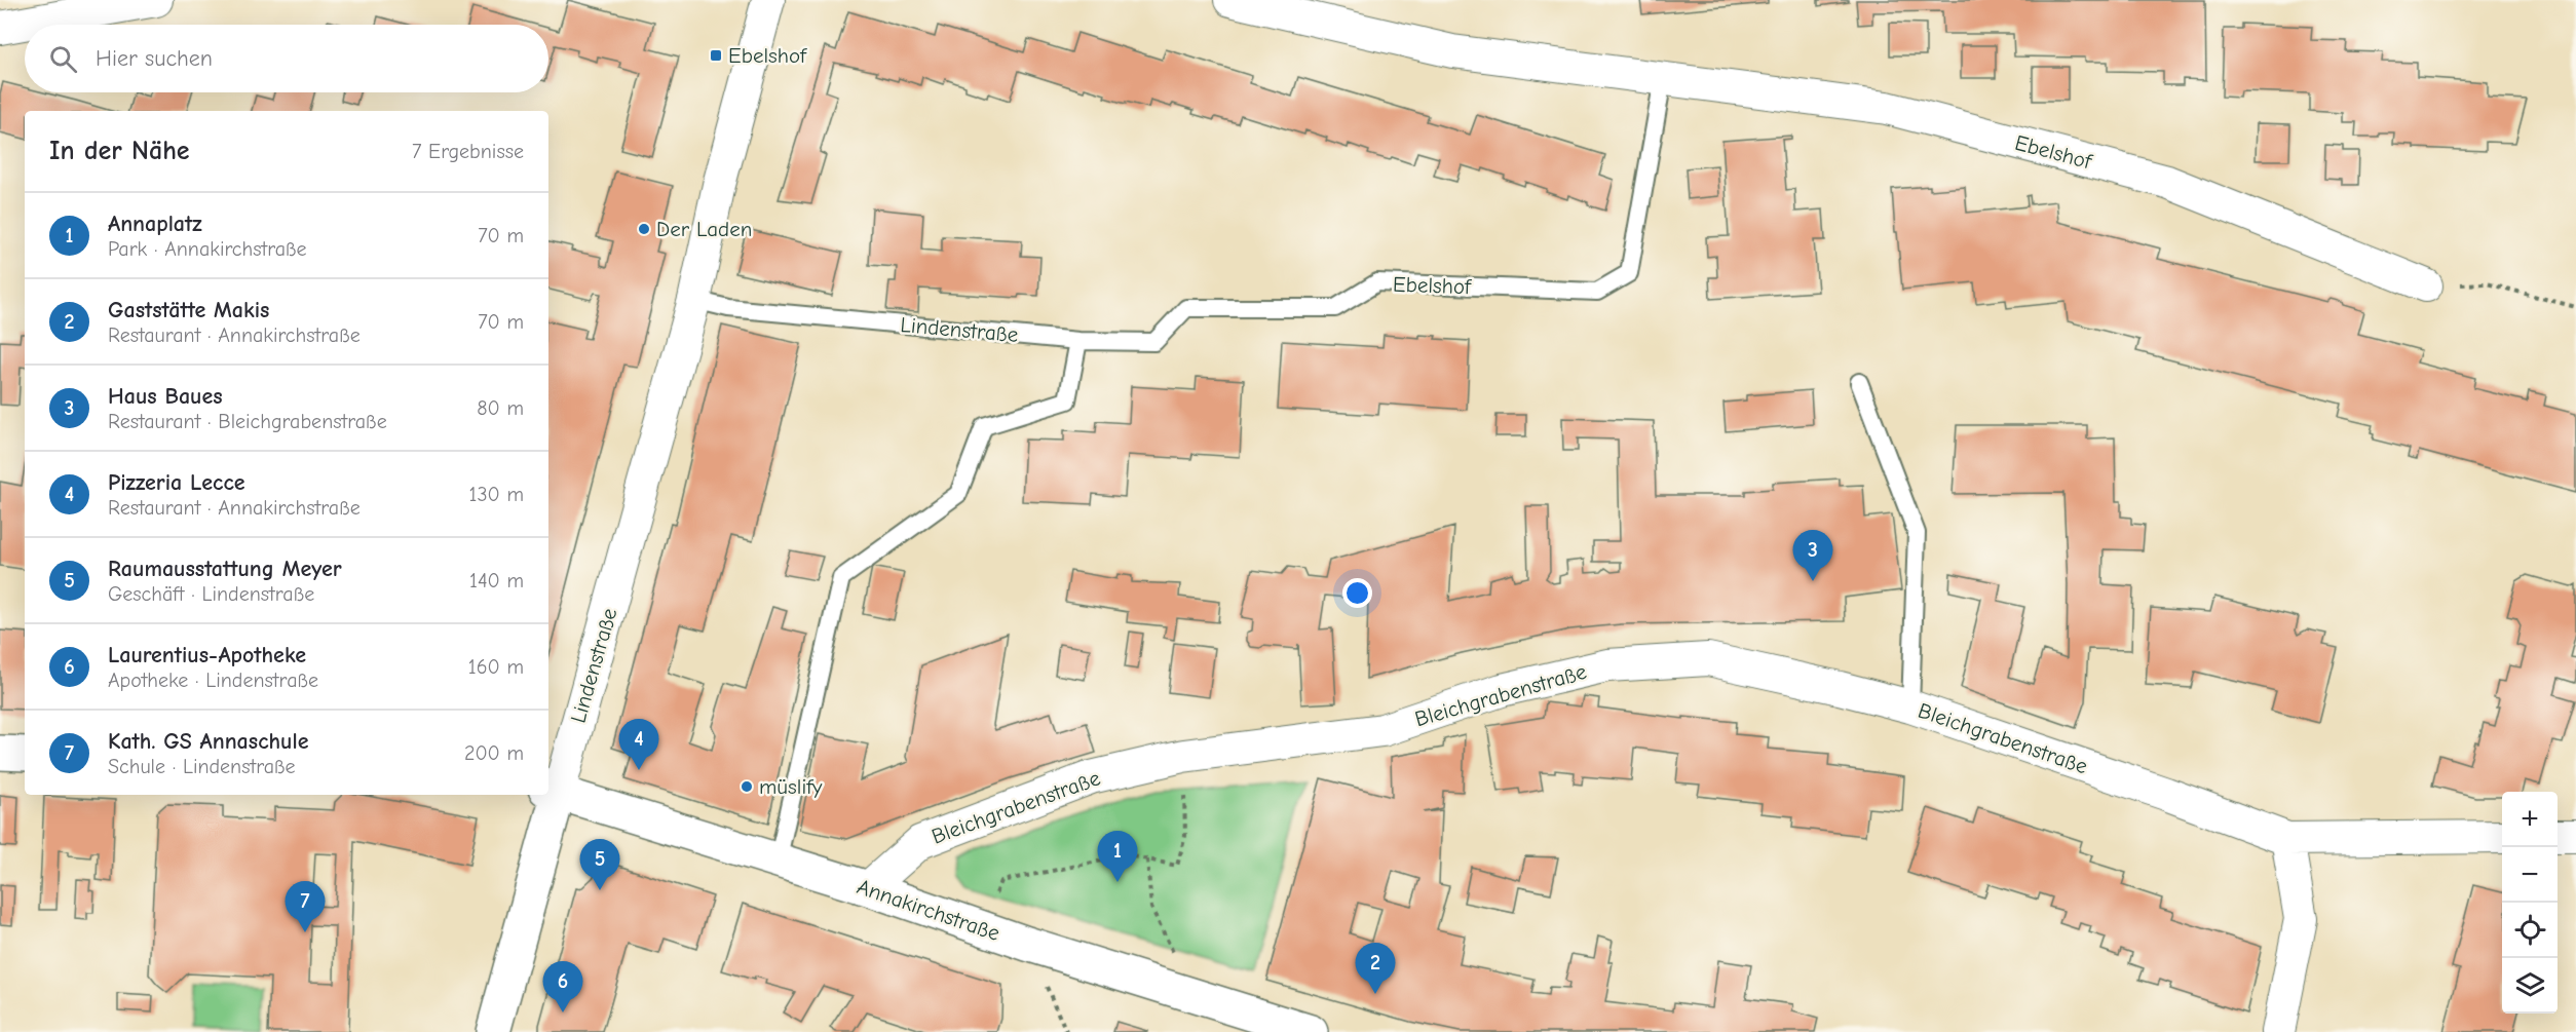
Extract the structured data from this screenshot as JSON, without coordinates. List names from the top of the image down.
{
  "streets": {
    "street": [
      "Ebelshof",
      "Lindenstraße",
      "Bleichgrabenstraße",
      "Annakirchstraße"
    ]
  },
  "crossings": [
    ["Ebelshof", "Lindenstraße"],
    ["Lindenstraße", "Annakirchstraße"],
    ["Bleichgrabenstraße", "Annakirchstraße"]
  ],
  "places": {
    "transit": ["Ebelshof"],
    "other": ["Der Laden", "müslify"]
  },
  "page": {
    "search": "Hier suchen",
    "heading": ["In der Nähe", "7 Ergebnisse"],
    "list": [
      {
        "mark": "1",
        "name": "Annaplatz",
        "note": "Park · Annakirchstraße",
        "value": "70 m"
      },
      {
        "mark": "2",
        "name": "Gaststätte Makis",
        "note": "Restaurant · Annakirchstraße",
        "value": "70 m"
      },
      {
        "mark": "3",
        "name": "Haus Baues",
        "note": "Restaurant · Bleichgrabenstraße",
        "value": "80 m"
      },
      {
        "mark": "4",
        "name": "Pizzeria Lecce",
        "note": "Restaurant · Annakirchstraße",
        "value": "130 m"
      },
      {
        "mark": "5",
        "name": "Raumausstattung Meyer",
        "note": "Geschäft · Lindenstraße",
        "value": "140 m"
      },
      {
        "mark": "6",
        "name": "Laurentius-Apotheke",
        "note": "Apotheke · Lindenstraße",
        "value": "160 m"
      },
      {
        "mark": "7",
        "name": "Kath. GS Annaschule",
        "note": "Schule · Lindenstraße",
        "value": "200 m"
      }
    ],
    "pins": [
      "3",
      "4",
      "1",
      "5",
      "7",
      "2",
      "6"
    ],
    "map_buttons": ["+", "−"]
  }
}
